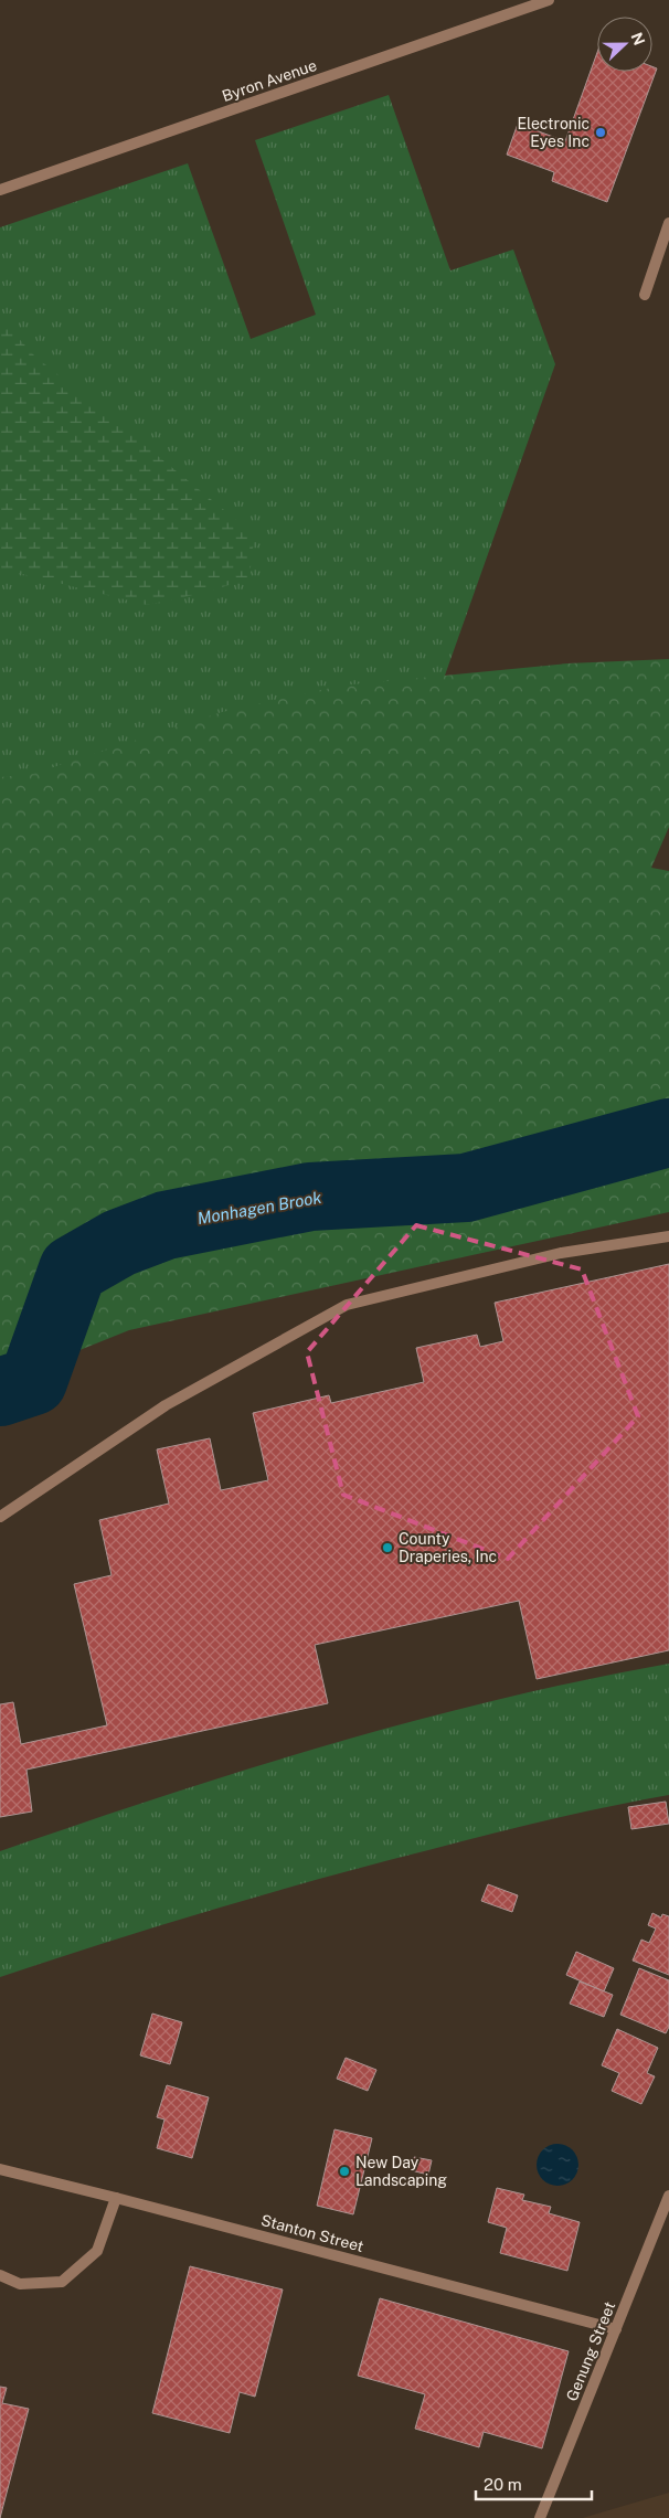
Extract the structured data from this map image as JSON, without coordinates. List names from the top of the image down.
{
  "streets": {
    "street": ["Byron Avenue", "Stanton Street", "Genung Street"]
  },
  "crossings": [
    ["Stanton Street", "Genung Street"]
  ],
  "water": ["Monhagen Brook"],
  "places": ["Electronic Eyes Inc", "County Draperies, Inc", "New Day Landscaping"],
  "scale_bar": "20 m",
  "north": "right"
}
